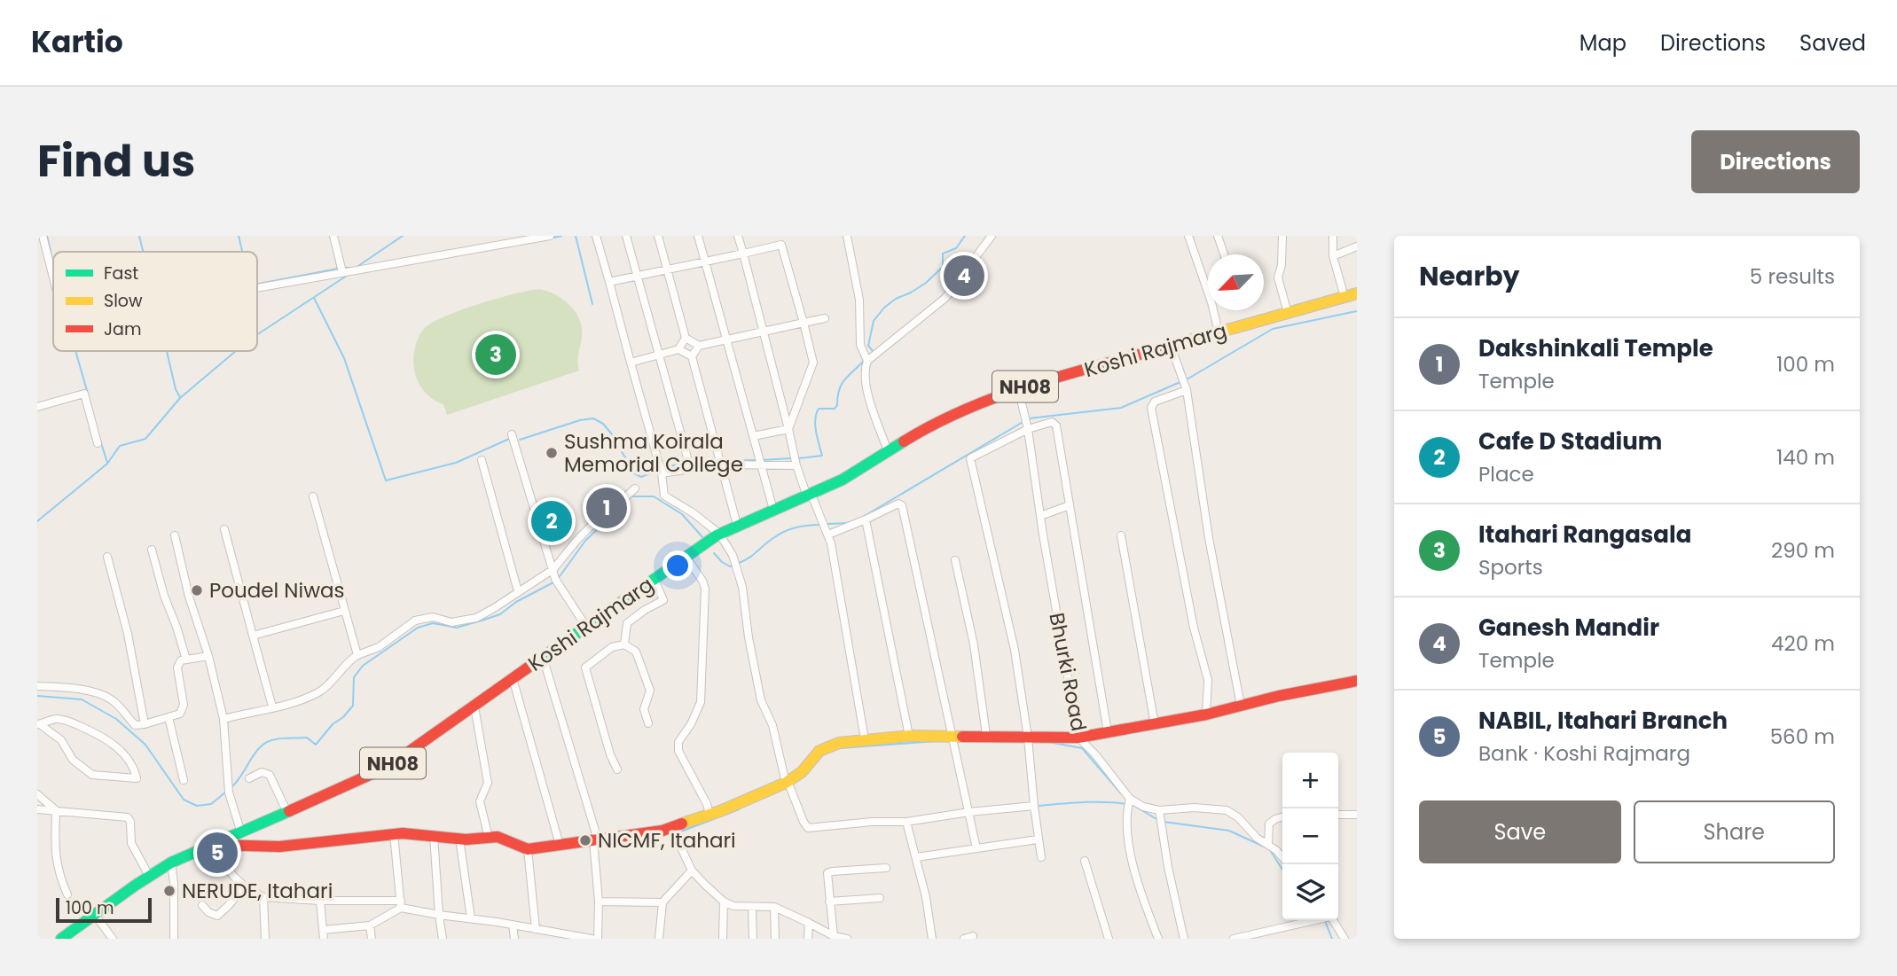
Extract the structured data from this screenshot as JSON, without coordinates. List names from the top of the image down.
{
  "streets": {
    "main road": ["Koshi Rajmarg", "NH08"],
    "street": ["Bhurki Road"]
  },
  "crossings": [
    ["Koshi Rajmarg", "Bhurki Road"]
  ],
  "places": [
    "Sushma Koirala Memorial College",
    "Poudel Niwas",
    "NICMF, Itahari",
    "NERUDE, Itahari"
  ],
  "legend": ["Fast", "Slow", "Jam"],
  "scale_bar": "100 m",
  "north": "bottom left",
  "page": {
    "header": "Kartio",
    "nav": ["Map", "Directions", "Saved"],
    "title": "Find us",
    "buttons": [
      "Directions",
      ["Save", "Share"]
    ],
    "heading": ["Nearby", "5 results"],
    "pins": [
      "4",
      "3",
      "1",
      "2",
      "5"
    ],
    "list": [
      {
        "mark": "1",
        "name": "Dakshinkali Temple",
        "note": "Temple",
        "value": "100 m"
      },
      {
        "mark": "2",
        "name": "Cafe D Stadium",
        "note": "Place",
        "value": "140 m"
      },
      {
        "mark": "3",
        "name": "Itahari Rangasala",
        "note": "Sports",
        "value": "290 m"
      },
      {
        "mark": "4",
        "name": "Ganesh Mandir",
        "note": "Temple",
        "value": "420 m"
      },
      {
        "mark": "5",
        "name": "NABIL, Itahari Branch",
        "note": "Bank · Koshi Rajmarg",
        "value": "560 m"
      }
    ],
    "map_buttons": ["+", "−"],
    "scale": "100 m"
  }
}
